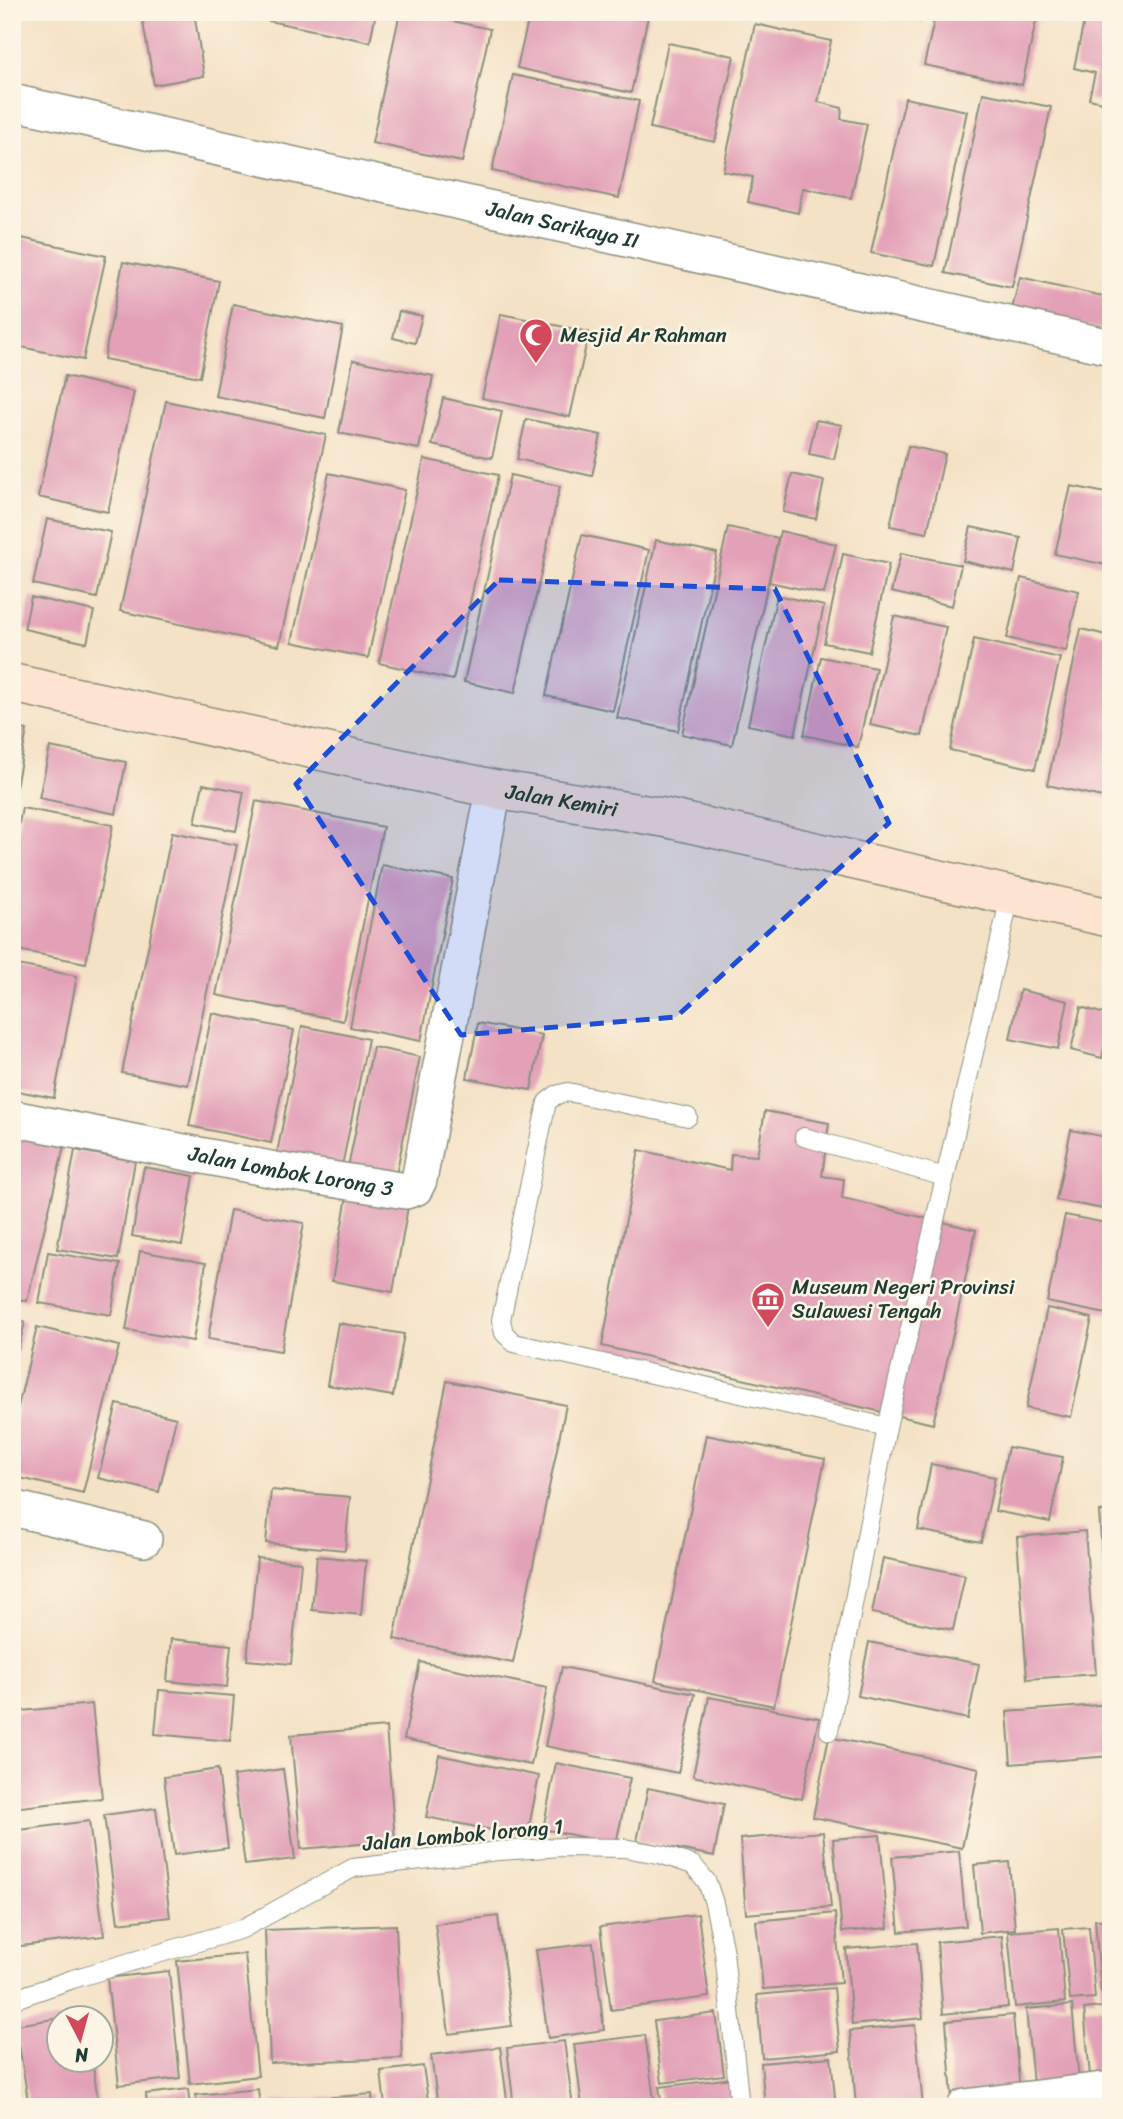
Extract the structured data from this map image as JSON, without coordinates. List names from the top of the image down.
{
  "streets": {
    "street": ["Jalan Sarikaya II", "Jalan Kemiri", "Jalan Lombok Lorong 3"],
    "lane": ["Jalan Lombok lorong 1"]
  },
  "crossings": [
    ["Jalan Kemiri", "Jalan Lombok Lorong 3"]
  ],
  "places": {
    "mosque": ["Mesjid Ar Rahman"],
    "museum": ["Museum Negeri Provinsi Sulawesi Tengah"]
  },
  "north": "bottom"
}
